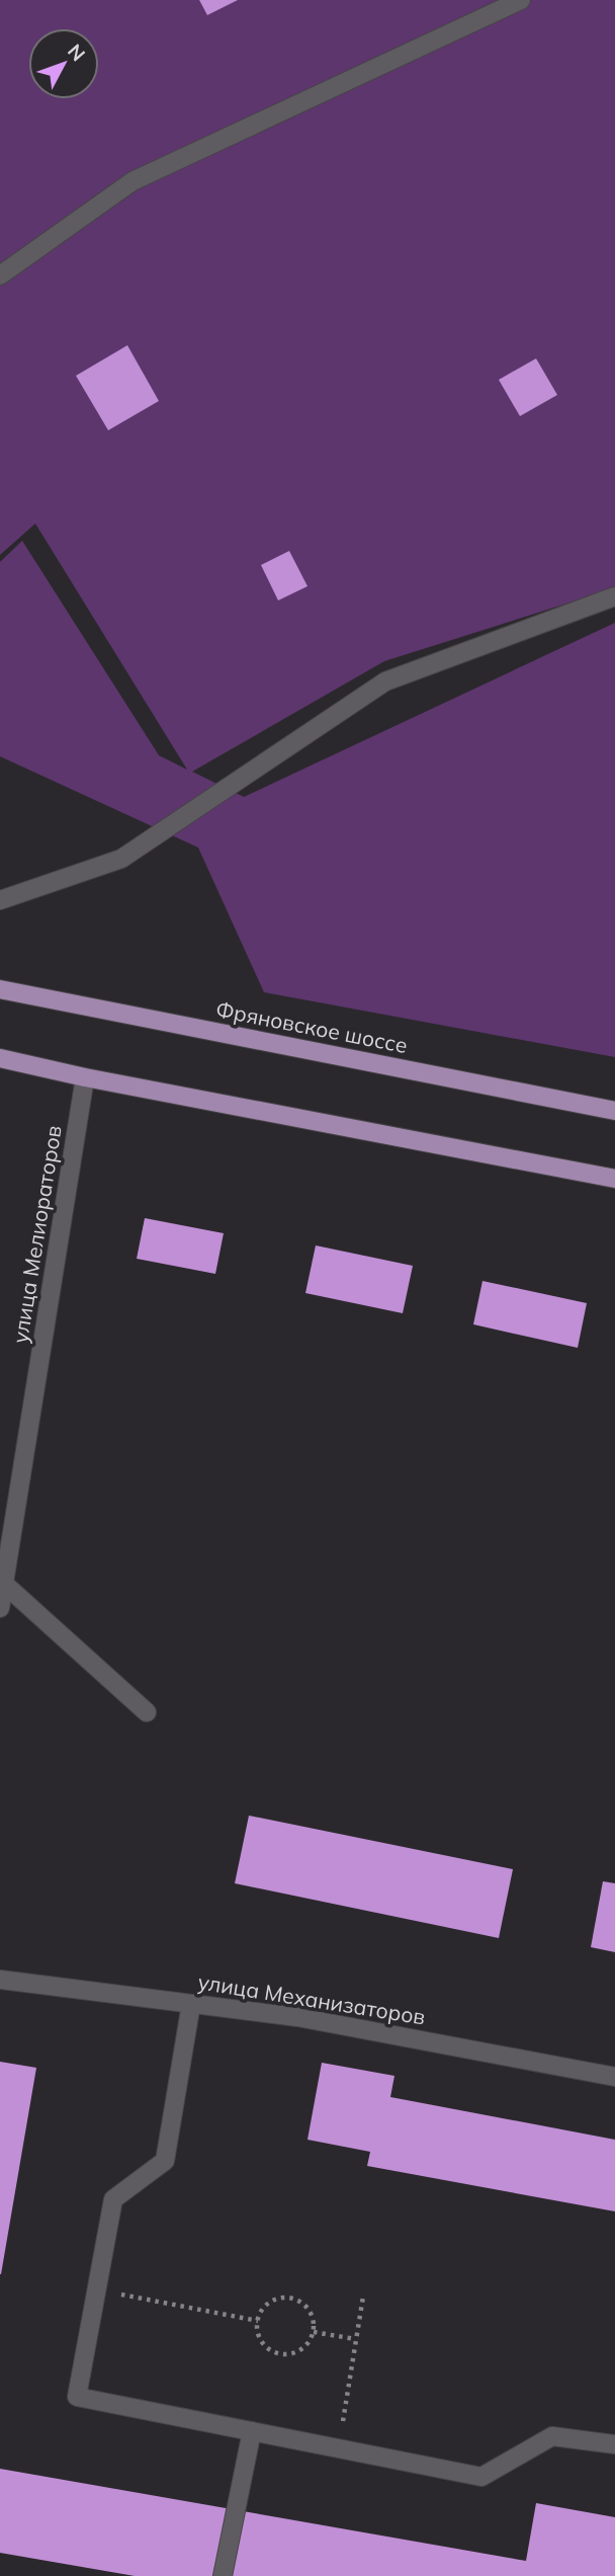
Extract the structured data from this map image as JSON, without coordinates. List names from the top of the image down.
{
  "streets": {
    "main road": ["Фряновское шоссе"],
    "street": ["улица Мелиораторов", "улица Механизаторов"]
  },
  "north": "top right"
}
